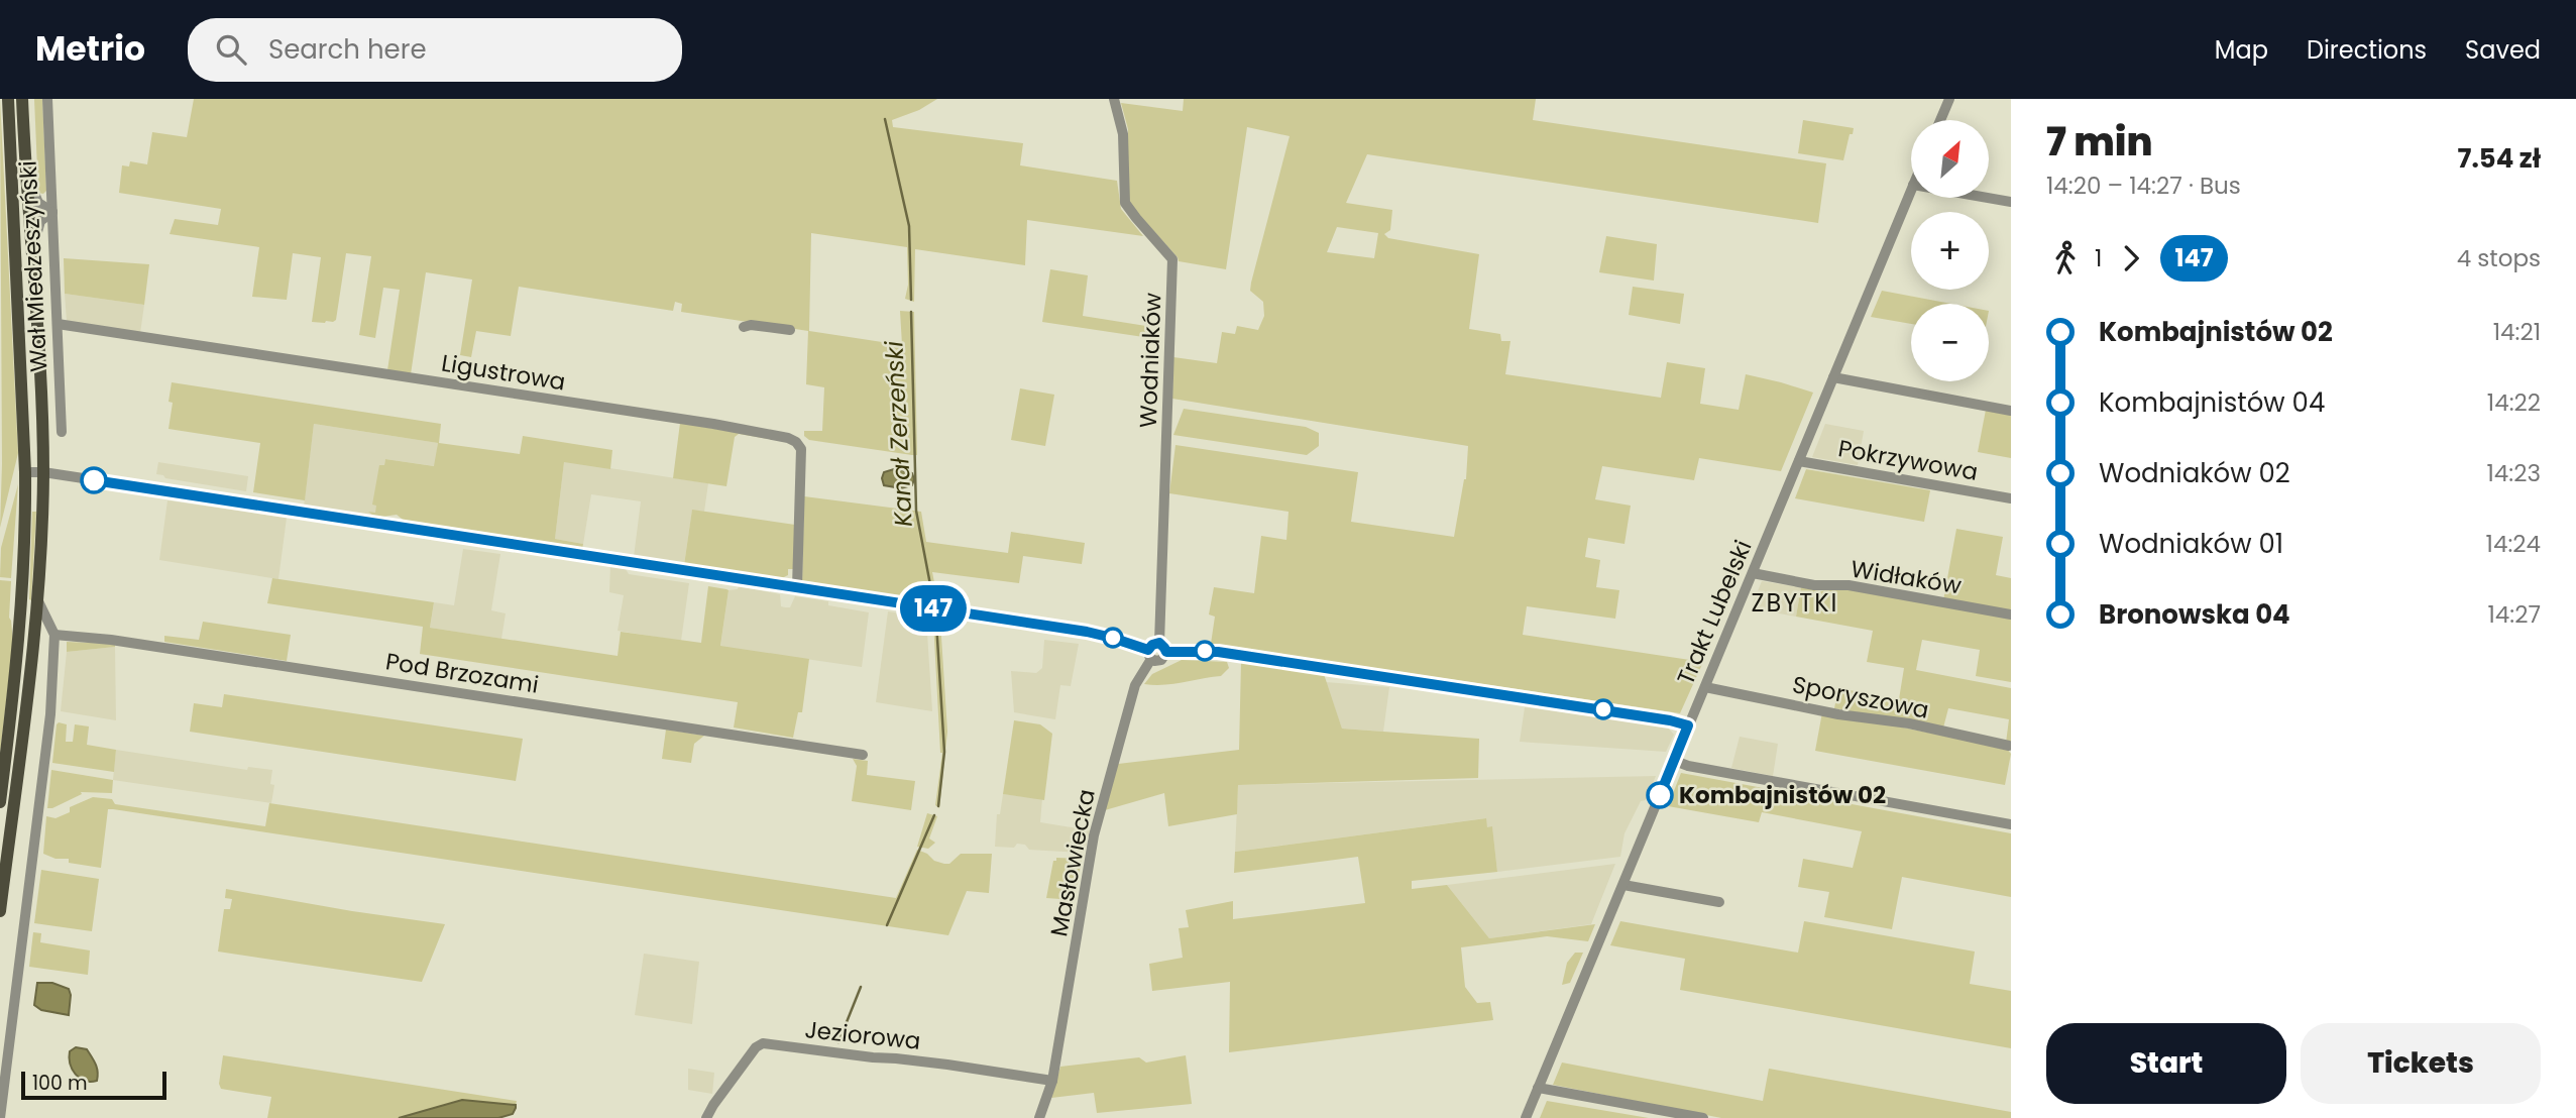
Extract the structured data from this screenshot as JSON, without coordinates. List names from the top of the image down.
{
  "streets": {
    "main road": ["Wał Miedzeszyński"],
    "street": [
      "Wodniaków",
      "Ligustrowa",
      "Pokrzywowa",
      "Widłaków",
      "Trakt Lubelski",
      "Pod Brzozami",
      "Sporyszowa",
      "Masłowiecka",
      "Jeziorowa"
    ]
  },
  "crossings": [
    ["Wał Miedzeszyński", "Ligustrowa"],
    ["Wodniaków", "Masłowiecka"],
    ["Pokrzywowa", "Trakt Lubelski"],
    ["Widłaków", "Trakt Lubelski"],
    ["Trakt Lubelski", "Sporyszowa"],
    ["Masłowiecka", "Jeziorowa"]
  ],
  "districts": ["ZBYTKI"],
  "water": ["Kanał Zerzeński"],
  "places": ["Kombajnistów 02"],
  "lines": ["bus line 147"],
  "scale_bar": "100 m",
  "north": "top right",
  "page": {
    "header": "Metrio",
    "search": "Search here",
    "nav": ["Map", "Directions", "Saved"],
    "on_map": "147",
    "heading": ["7 min", "14:20 – 14:27 · Bus", "7.54 zł"],
    "map_buttons": ["+", "−"],
    "legs": ["1", "147", "4 stops"],
    "list": [
      {
        "name": "Kombajnistów 02",
        "value": "14:21"
      },
      {
        "name": "Kombajnistów 04",
        "value": "14:22"
      },
      {
        "name": "Wodniaków 02",
        "value": "14:23"
      },
      {
        "name": "Wodniaków 01",
        "value": "14:24"
      },
      {
        "name": "Bronowska 04",
        "value": "14:27"
      }
    ],
    "buttons": ["Start", "Tickets"],
    "scale": "100 m"
  }
}
